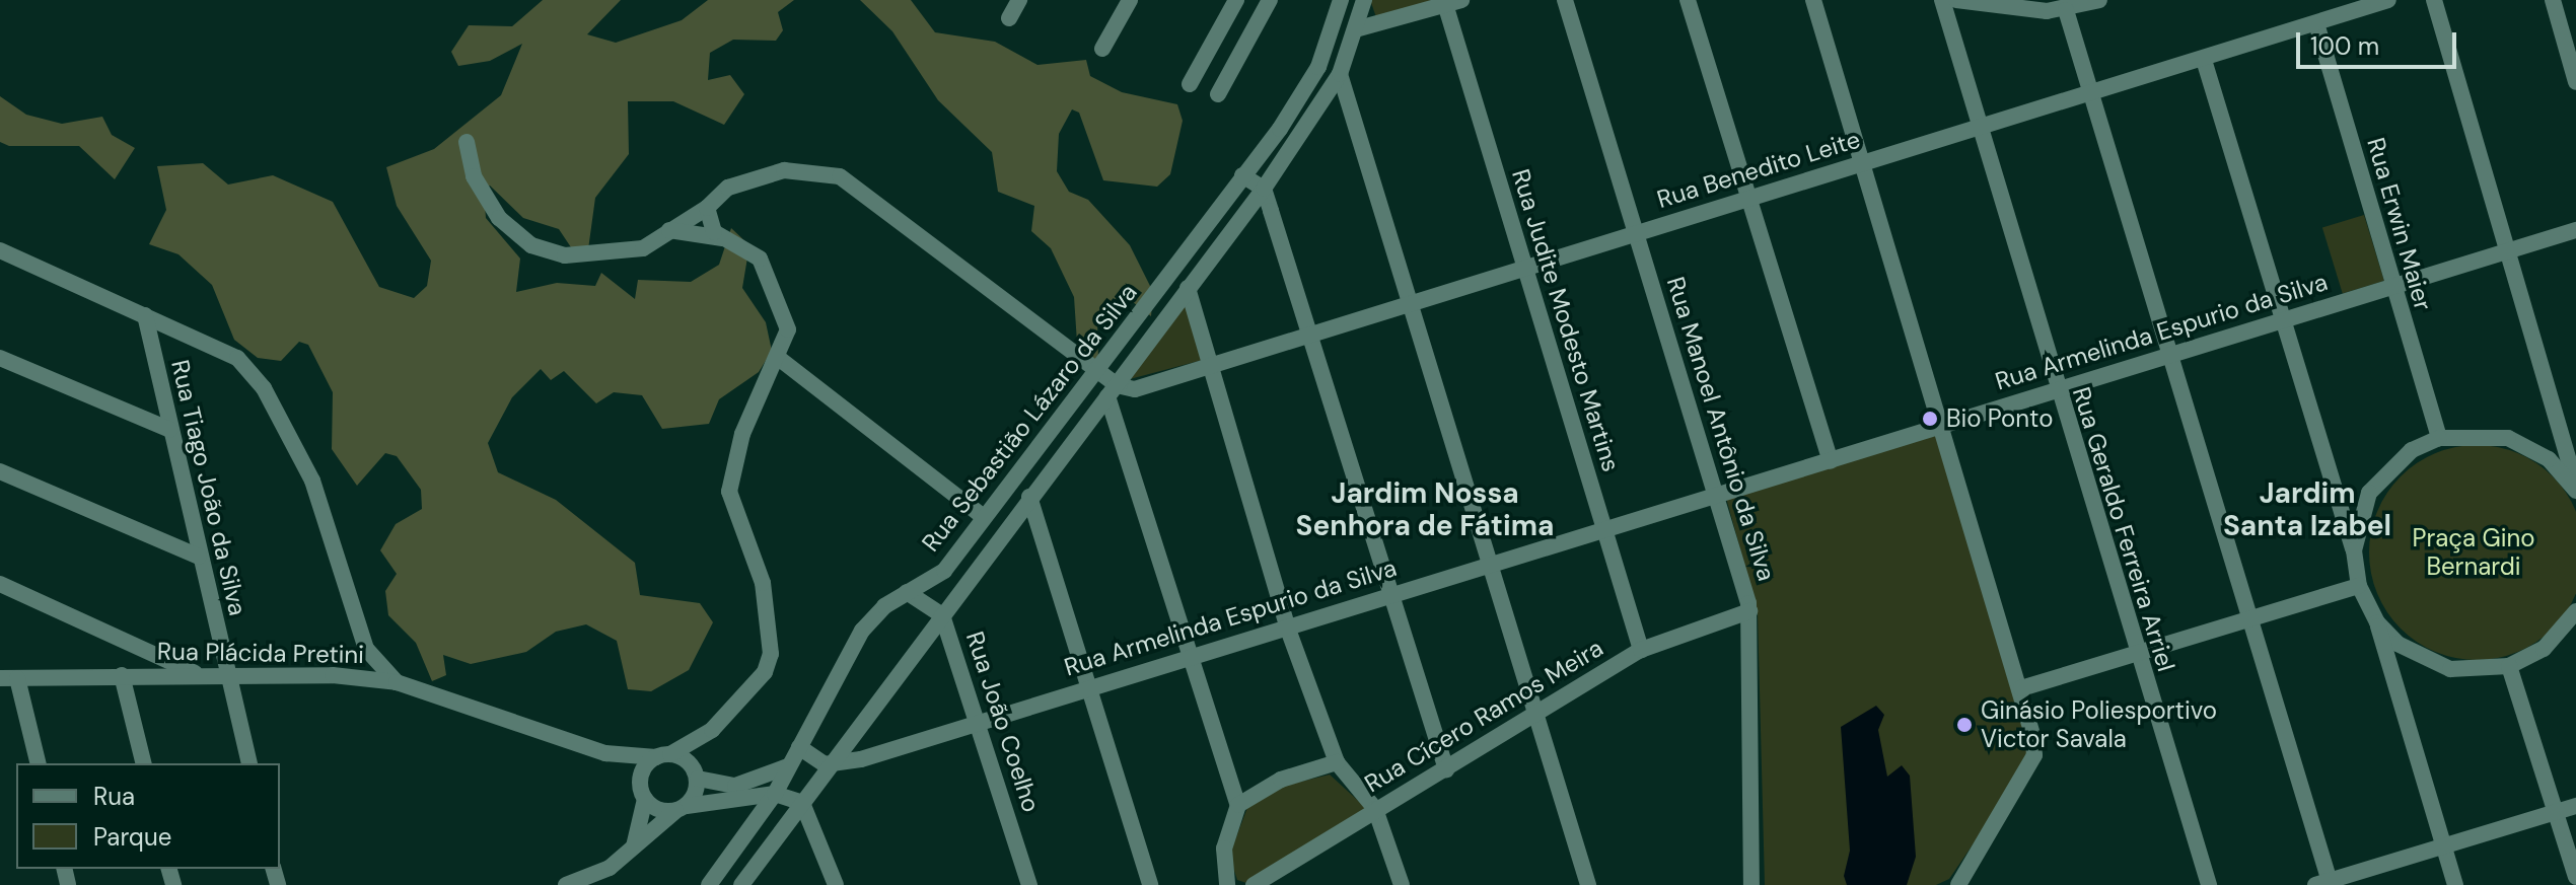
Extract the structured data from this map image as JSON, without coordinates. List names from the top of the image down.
{
  "streets": {
    "street": [
      "Rua Benedito Leite",
      "Rua Erwin Maier",
      "Rua Judite Modesto Martins",
      "Rua Armelinda Espurio da Silva",
      "Rua Sebastião Lázaro da Silva",
      "Rua Manoel Antônio da Silva",
      "Rua Tiago João da Silva",
      "Rua Geraldo Ferreira Arriel",
      "Rua Plácida Pretini",
      "Rua Cícero Ramos Meira",
      "Rua João Coelho"
    ]
  },
  "crossings": [
    ["Rua Benedito Leite", "Rua Erwin Maier"],
    ["Rua Benedito Leite", "Rua Judite Modesto Martins"],
    ["Rua Benedito Leite", "Rua Sebastião Lázaro da Silva"],
    ["Rua Benedito Leite", "Rua Manoel Antônio da Silva"],
    ["Rua Benedito Leite", "Rua Geraldo Ferreira Arriel"],
    ["Rua Erwin Maier", "Rua Armelinda Espurio da Silva"],
    ["Rua Judite Modesto Martins", "Rua Armelinda Espurio da Silva"],
    ["Rua Judite Modesto Martins", "Rua Cícero Ramos Meira"],
    ["Rua Armelinda Espurio da Silva", "Rua Sebastião Lázaro da Silva"],
    ["Rua Armelinda Espurio da Silva", "Rua Manoel Antônio da Silva"],
    ["Rua Armelinda Espurio da Silva", "Rua Geraldo Ferreira Arriel"],
    ["Rua Armelinda Espurio da Silva", "Rua João Coelho"],
    ["Rua Sebastião Lázaro da Silva", "Rua João Coelho"],
    ["Rua Manoel Antônio da Silva", "Rua Cícero Ramos Meira"],
    ["Rua Tiago João da Silva", "Rua Plácida Pretini"]
  ],
  "districts": ["Jardim Nossa Senhora de Fátima", "Jardim Santa Izabel"],
  "parks": ["Praça Gino Bernardi"],
  "places": ["Bio Ponto", "Ginásio Poliesportivo Victor Savala"],
  "legend": ["Rua", "Parque"],
  "scale_bar": "100 m"
}
